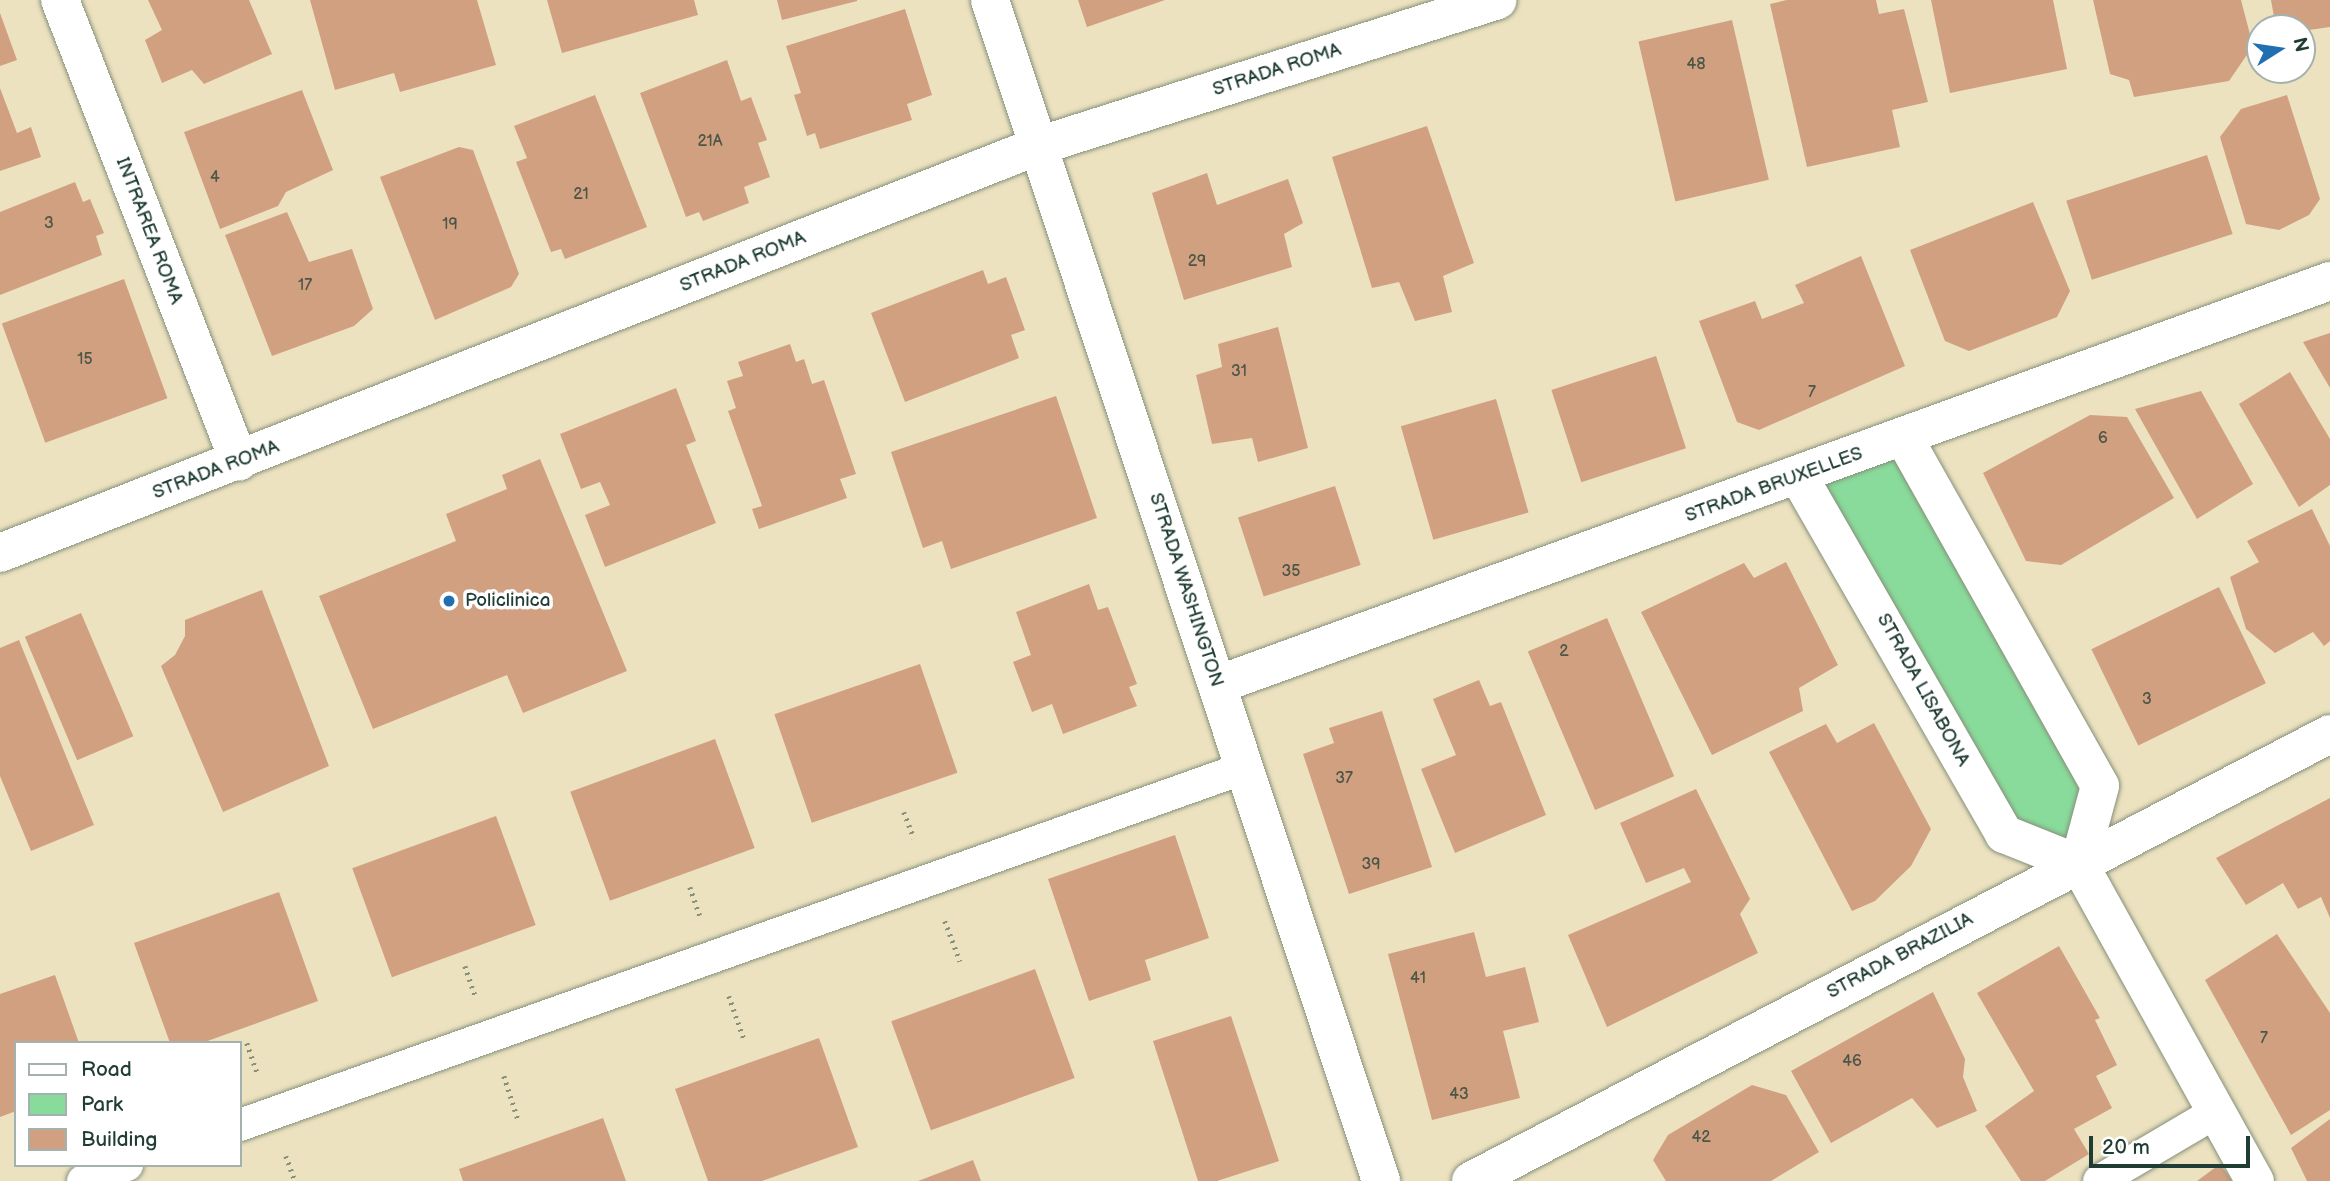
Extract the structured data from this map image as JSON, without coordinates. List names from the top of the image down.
{
  "streets": {
    "street": [
      "STRADA ROMA",
      "INTRAREA ROMA",
      "STRADA BRUXELLES",
      "STRADA WASHINGTON",
      "STRADA LISABONA",
      "STRADA BRAZILIA"
    ]
  },
  "crossings": [
    ["STRADA ROMA", "INTRAREA ROMA"],
    ["STRADA ROMA", "STRADA WASHINGTON"],
    ["STRADA BRUXELLES", "STRADA WASHINGTON"],
    ["STRADA BRUXELLES", "STRADA LISABONA"],
    ["STRADA LISABONA", "STRADA BRAZILIA"]
  ],
  "places": ["Policlinica"],
  "house_numbers": [
    "48",
    "21A",
    "4",
    "21",
    "3",
    "19",
    "29",
    "17",
    "15",
    "31",
    "7",
    "6",
    "35",
    "2",
    "3",
    "37",
    "39",
    "41",
    "7",
    "46",
    "43",
    "42"
  ],
  "legend": ["Road", "Park", "Building"],
  "scale_bar": "20 m",
  "north": "right"
}
